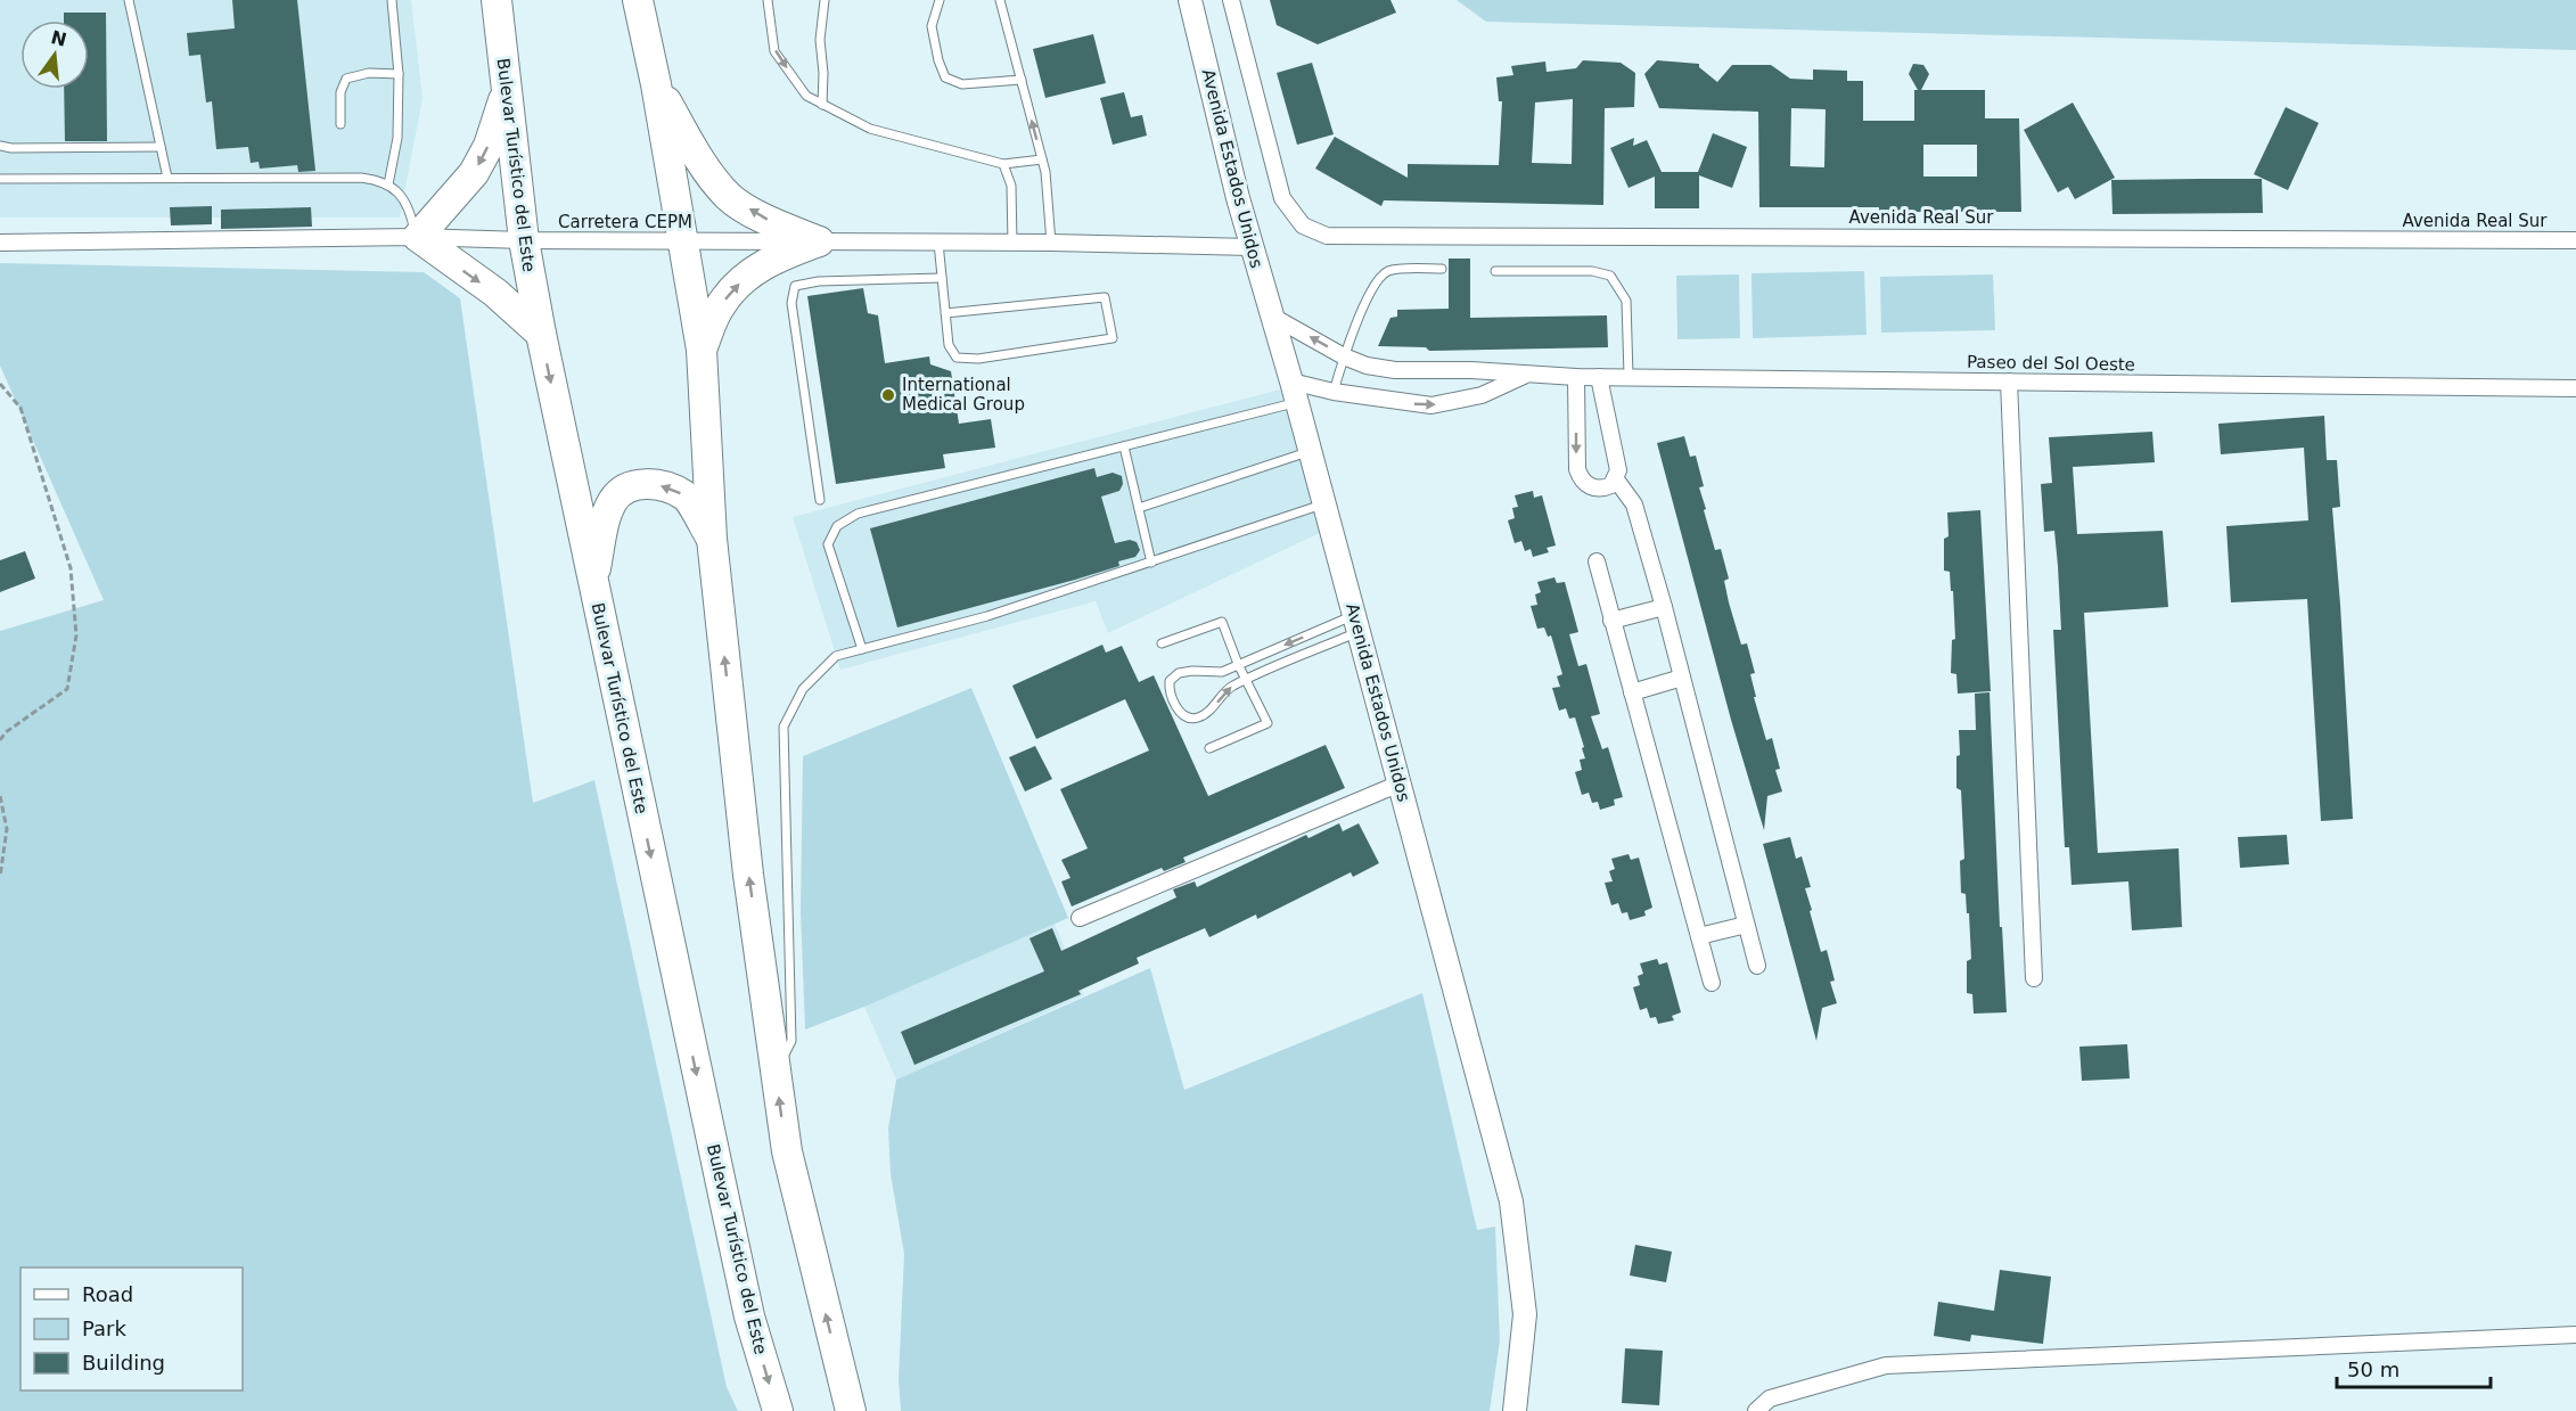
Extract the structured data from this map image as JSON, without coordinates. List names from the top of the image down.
{
  "streets": {
    "highway": ["Bulevar Turístico del Este"],
    "street": [
      "Avenida Estados Unidos",
      "Avenida Real Sur",
      "Carretera CEPM",
      "Paseo del Sol Oeste"
    ]
  },
  "crossings": [
    ["Bulevar Turístico del Este", "Carretera CEPM"],
    ["Avenida Estados Unidos", "Carretera CEPM"],
    ["Avenida Estados Unidos", "Paseo del Sol Oeste"]
  ],
  "places": ["International Medical Group"],
  "legend": ["Road", "Park", "Building"],
  "scale_bar": "50 m",
  "north": "top"
}
